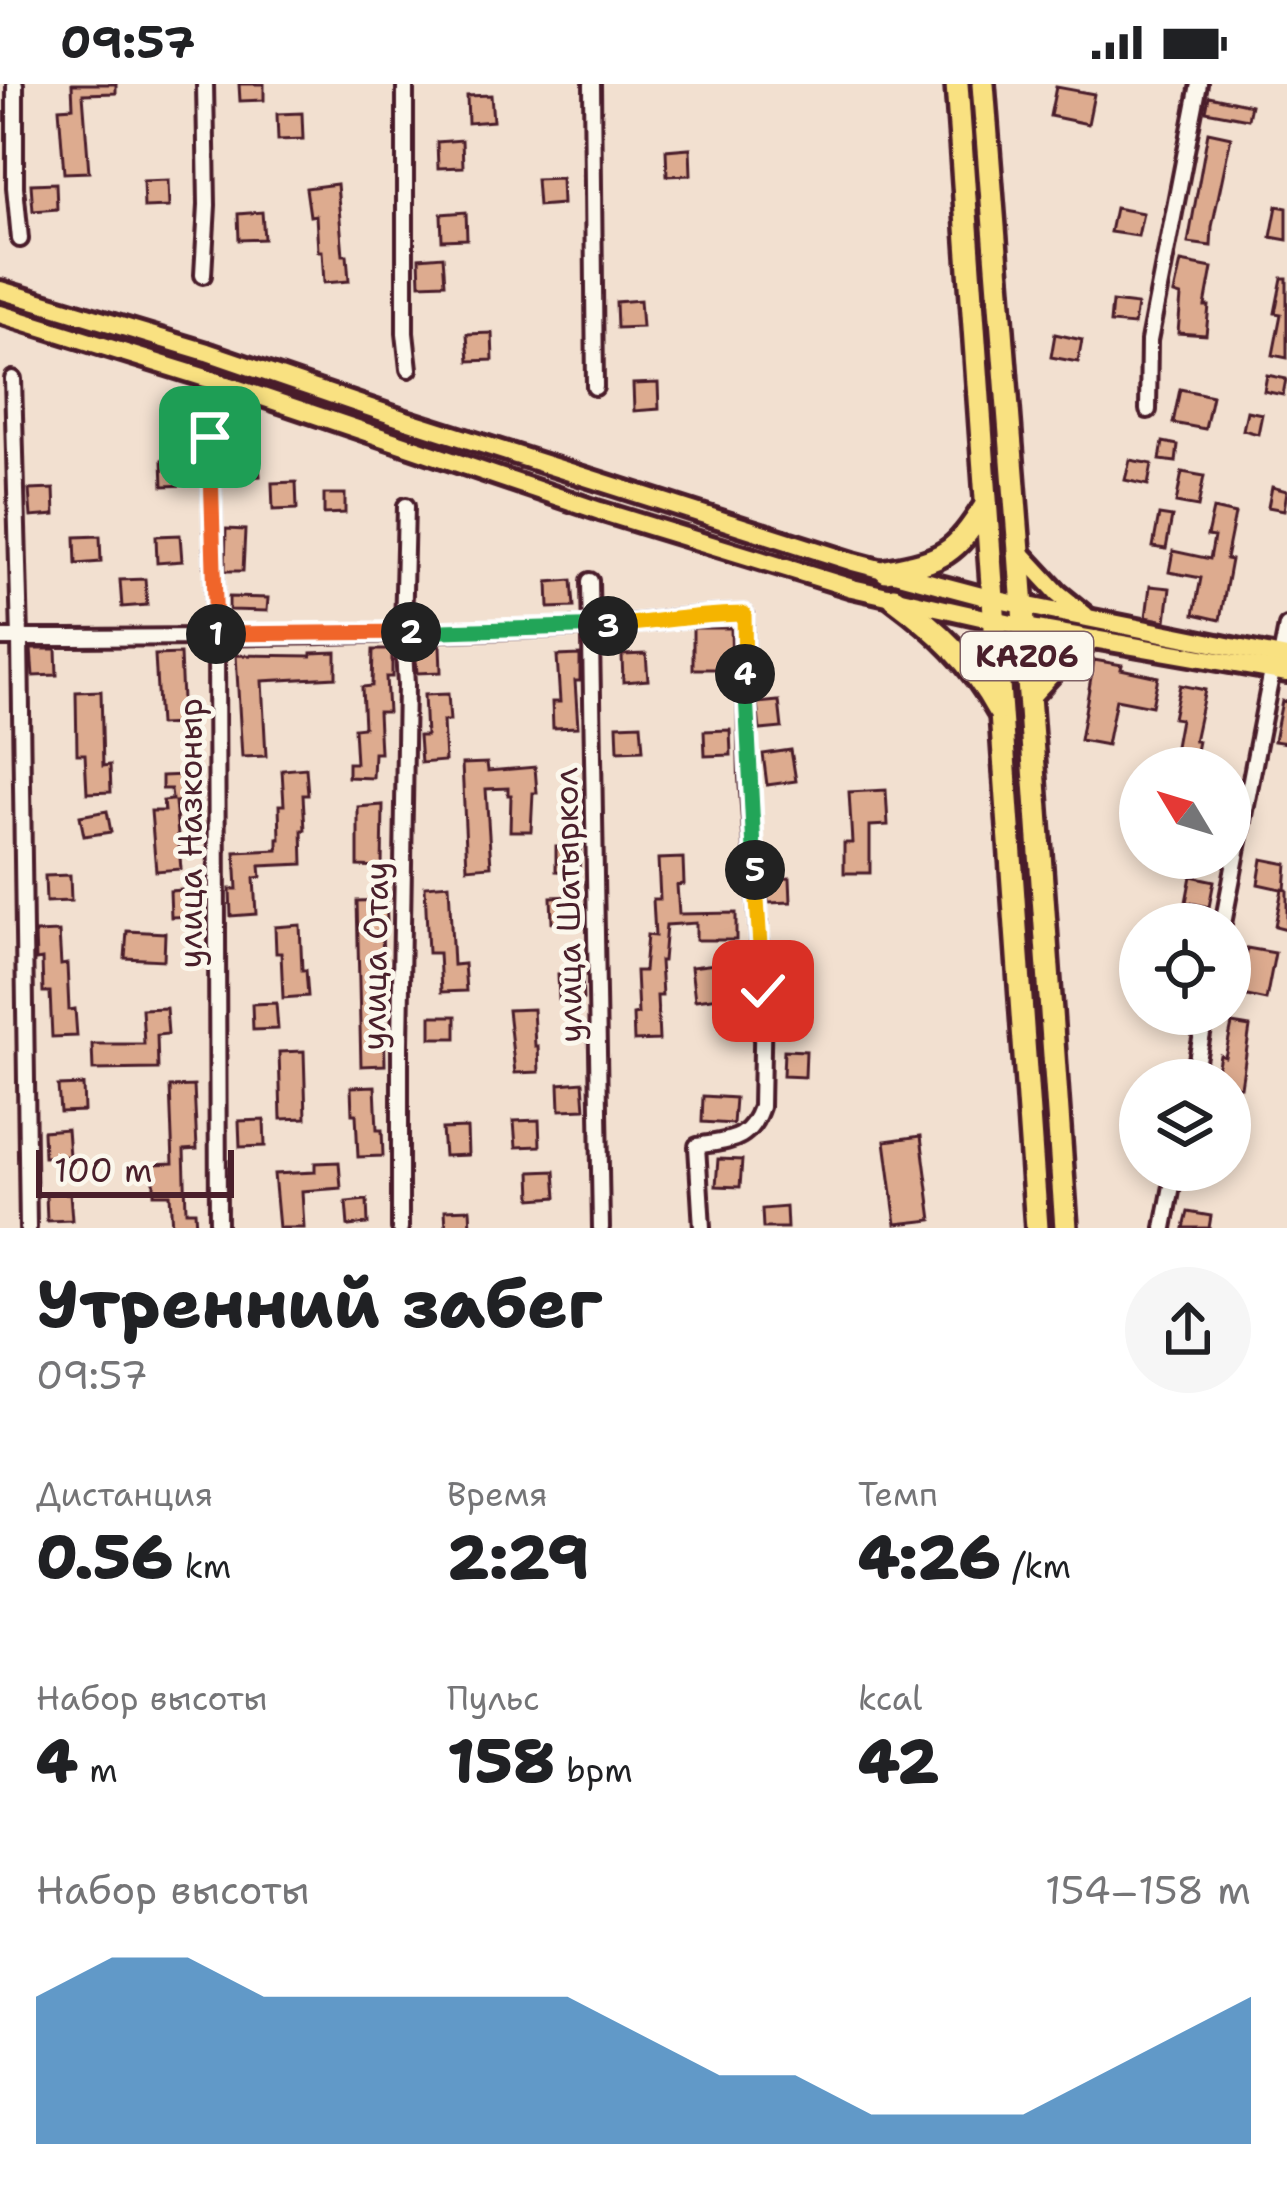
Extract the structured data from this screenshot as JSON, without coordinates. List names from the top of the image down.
{
  "streets": {
    "highway": ["KАZ06"],
    "street": ["улица Назконыр", "улица Шатыркол", "улица Отау"]
  },
  "scale_bar": "100 m",
  "north": "top left",
  "page": {
    "status": "09:57",
    "pins": [
      "3",
      "2",
      "1",
      "4",
      "5"
    ],
    "scale": "100 m",
    "heading": ["Утренний забег", "09:57"],
    "stats": [
      ["Дистанция", "0.56 km"],
      ["Время", "2:29"],
      ["Темп", "4:26 /km"],
      ["Набор высоты", "4 m"],
      ["Пульс", "158 bpm"],
      ["kcal", "42"]
    ],
    "chart": ["Набор высоты", "154–158 m"]
  }
}
